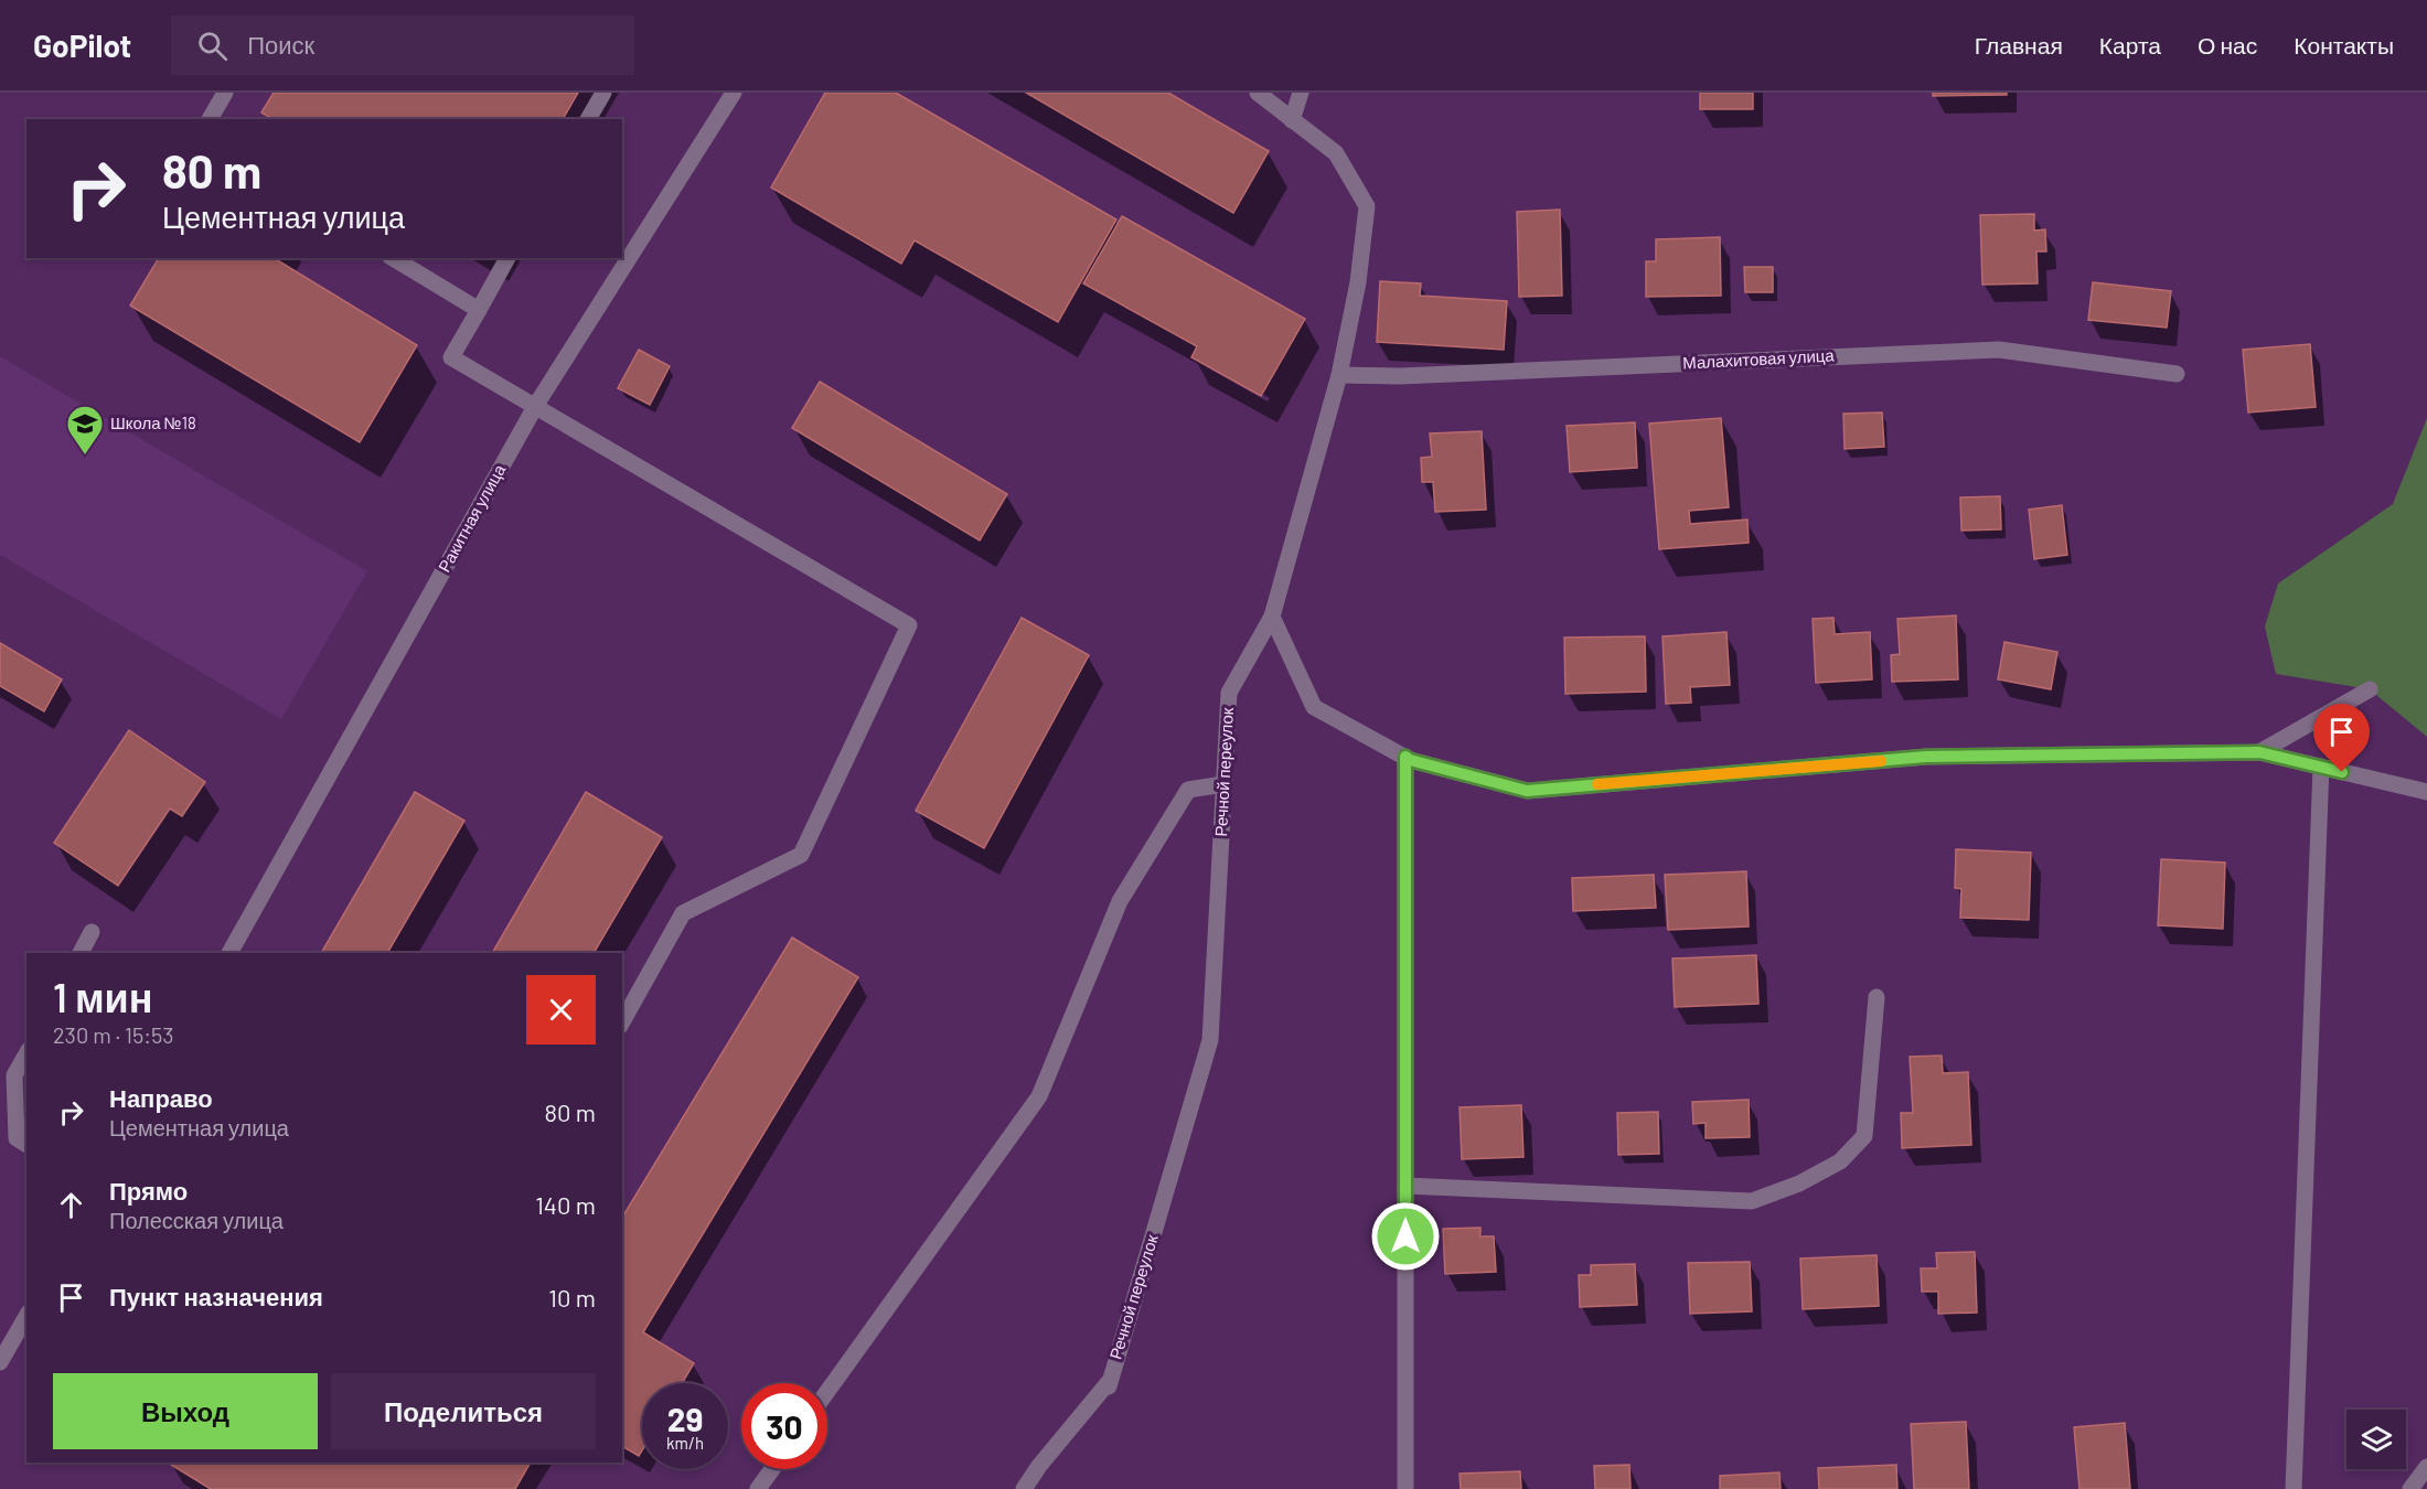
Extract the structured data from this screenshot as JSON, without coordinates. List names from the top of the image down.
{
  "streets": {
    "street": ["Малахитовая улица", "Ракитная улица", "Речной переулок"]
  },
  "crossings": [
    ["Малахитовая улица", "Речной переулок"]
  ],
  "places": {
    "school or university": ["Школа №18"]
  },
  "page": {
    "header": "GoPilot",
    "search": "Поиск",
    "nav": [
      "Главная",
      "Карта",
      "О нас",
      "Контакты"
    ],
    "turn": ["80 m", "Цементная улица"],
    "heading": ["1 мин", "230 m · 15:53"],
    "list": [
      {
        "name": "Направо",
        "note": "Цементная улица",
        "value": "80 m"
      },
      {
        "name": "Прямо",
        "note": "Полесская улица",
        "value": "140 m"
      },
      {
        "name": "Пункт назначения",
        "value": "10 m"
      }
    ],
    "buttons": ["Выход", "Поделиться"],
    "speed": "29 km/h",
    "limit": "30"
  }
}
